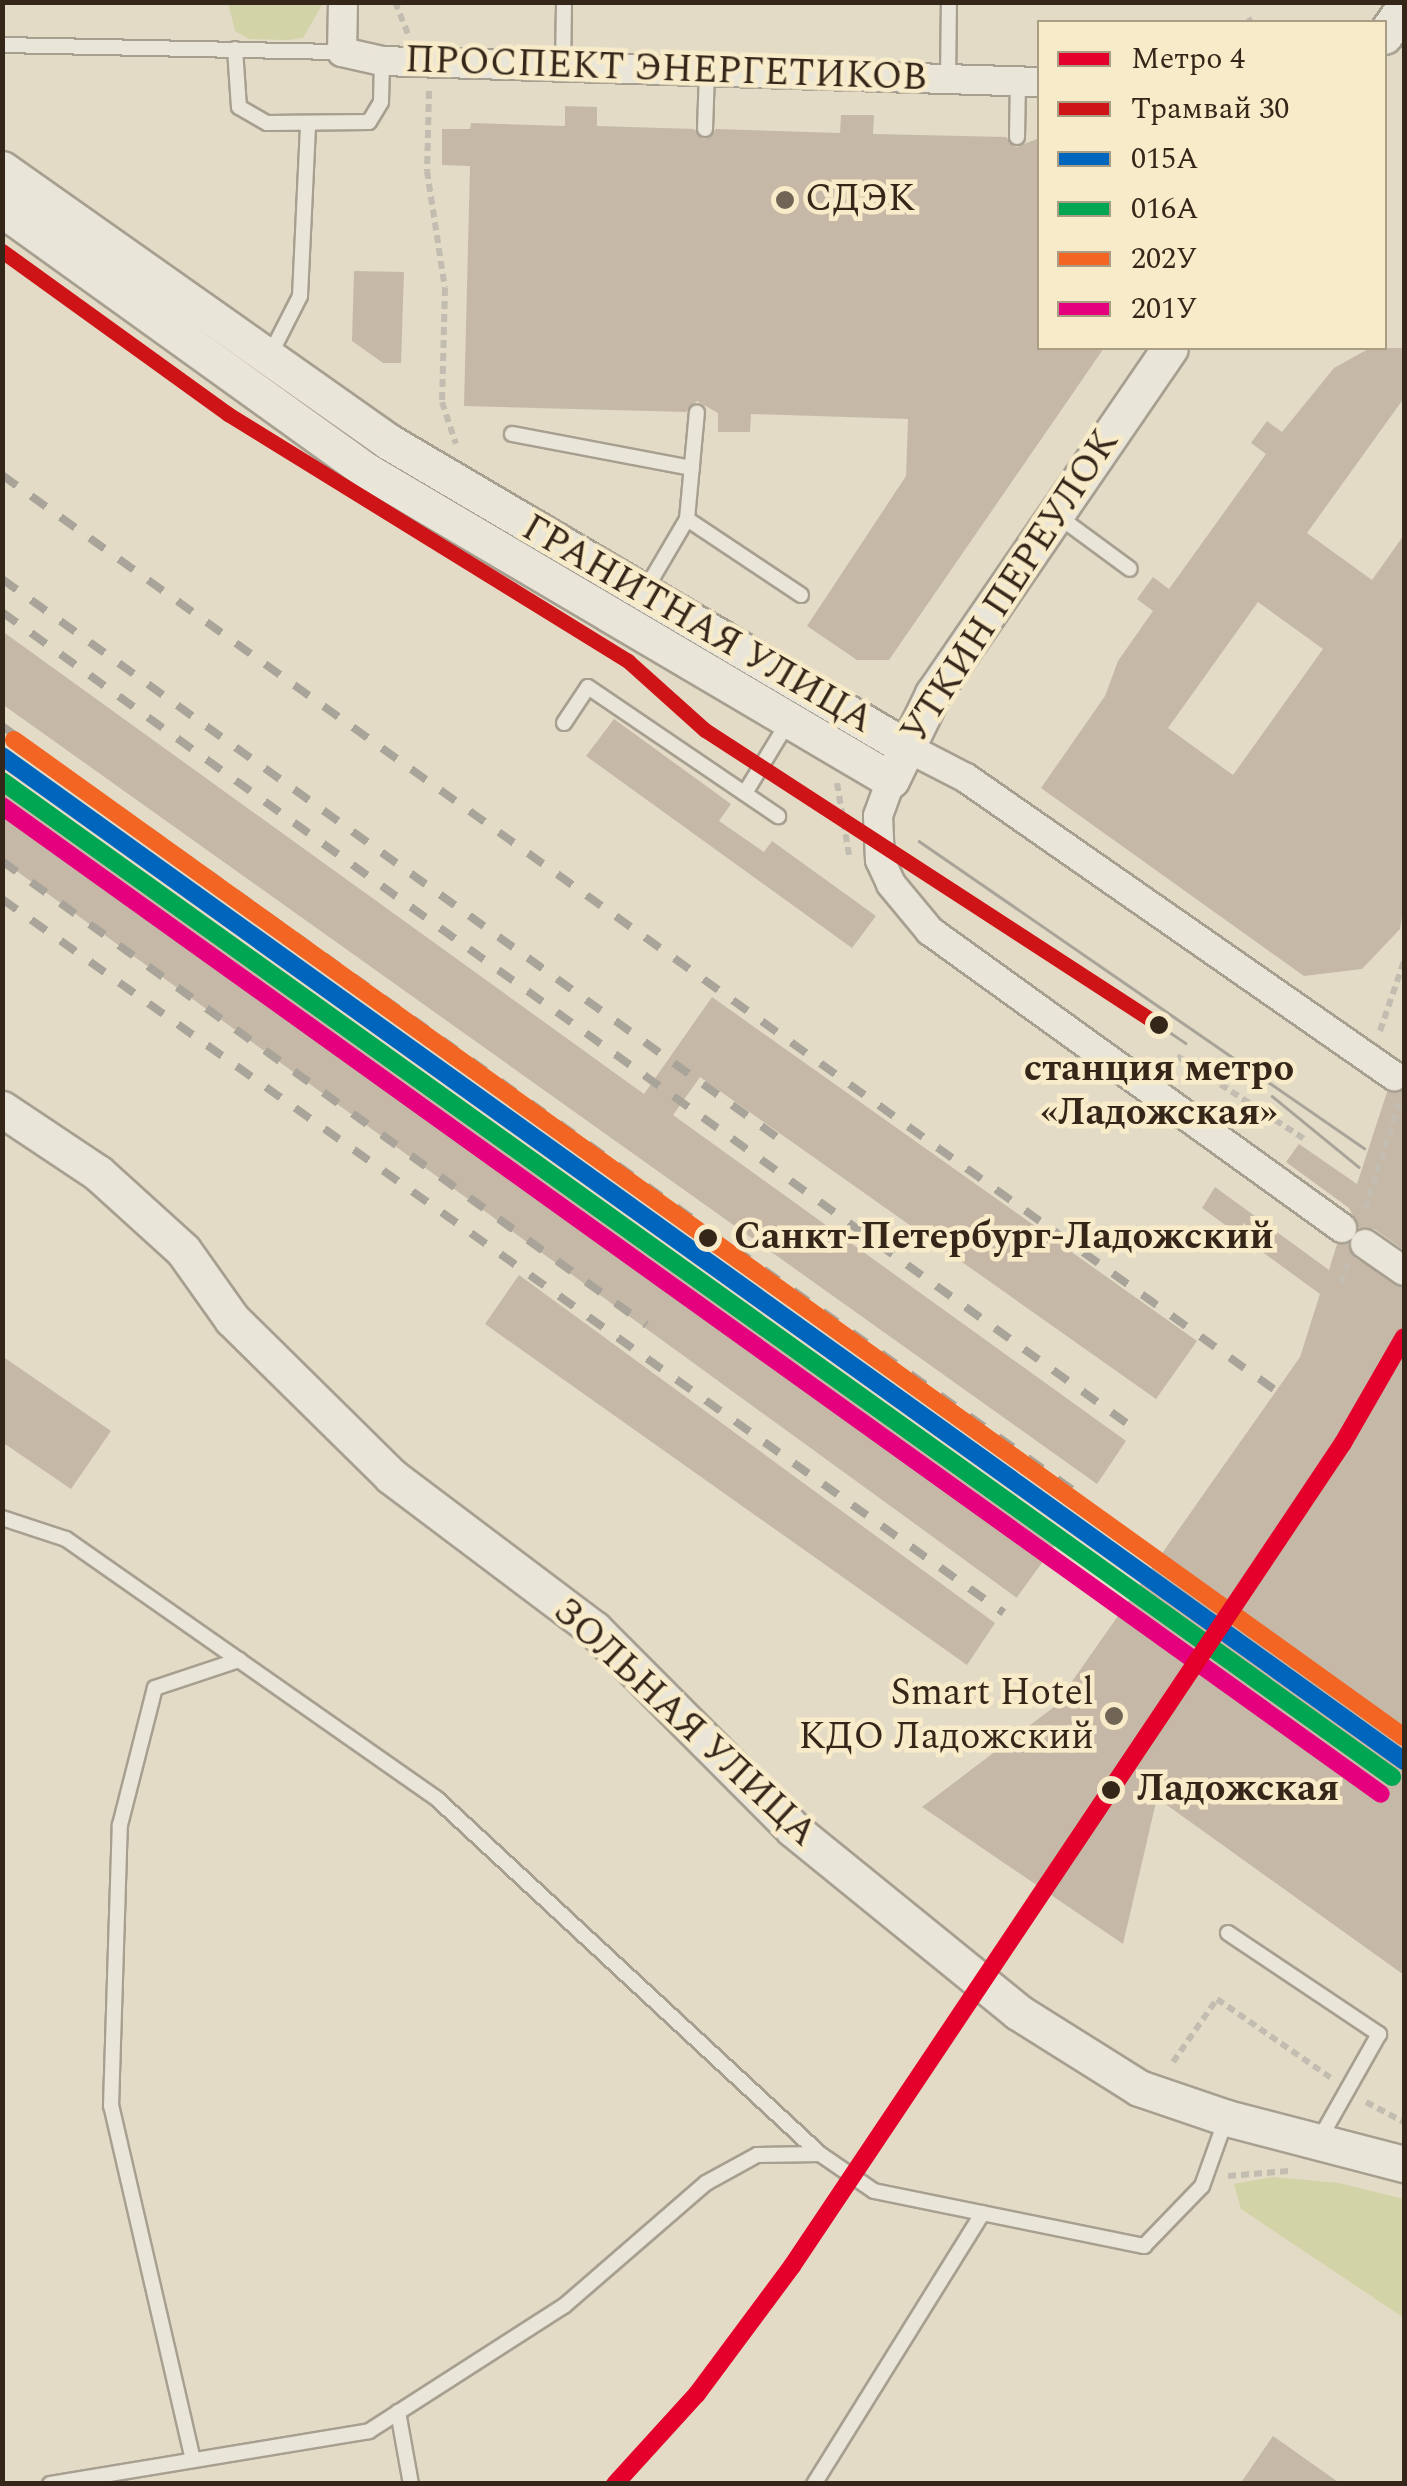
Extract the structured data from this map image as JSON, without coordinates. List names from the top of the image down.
{
  "streets": {
    "street": [
      "ПРОСПЕКТ ЭНЕРГЕТИКОВ",
      "УТКИН ПЕРЕУЛОК",
      "ГРАНИТНАЯ УЛИЦА",
      "ЗОЛЬНАЯ УЛИЦА"
    ]
  },
  "crossings": [
    ["УТКИН ПЕРЕУЛОК", "ГРАНИТНАЯ УЛИЦА"]
  ],
  "places": [
    "СДЭК",
    "станция метро «Ладожская»",
    "Санкт-Петербург-Ладожский",
    "Smart Hotel КДО Ладожский",
    "Ладожская"
  ],
  "lines": [
    "tram line 30",
    "transit line 202У",
    "transit line 015А",
    "transit line 016А",
    "transit line 201У",
    "metro line 4"
  ],
  "legend": [
    "Метро 4",
    "Трамвай 30",
    "015А",
    "016А",
    "202У",
    "201У"
  ]
}
